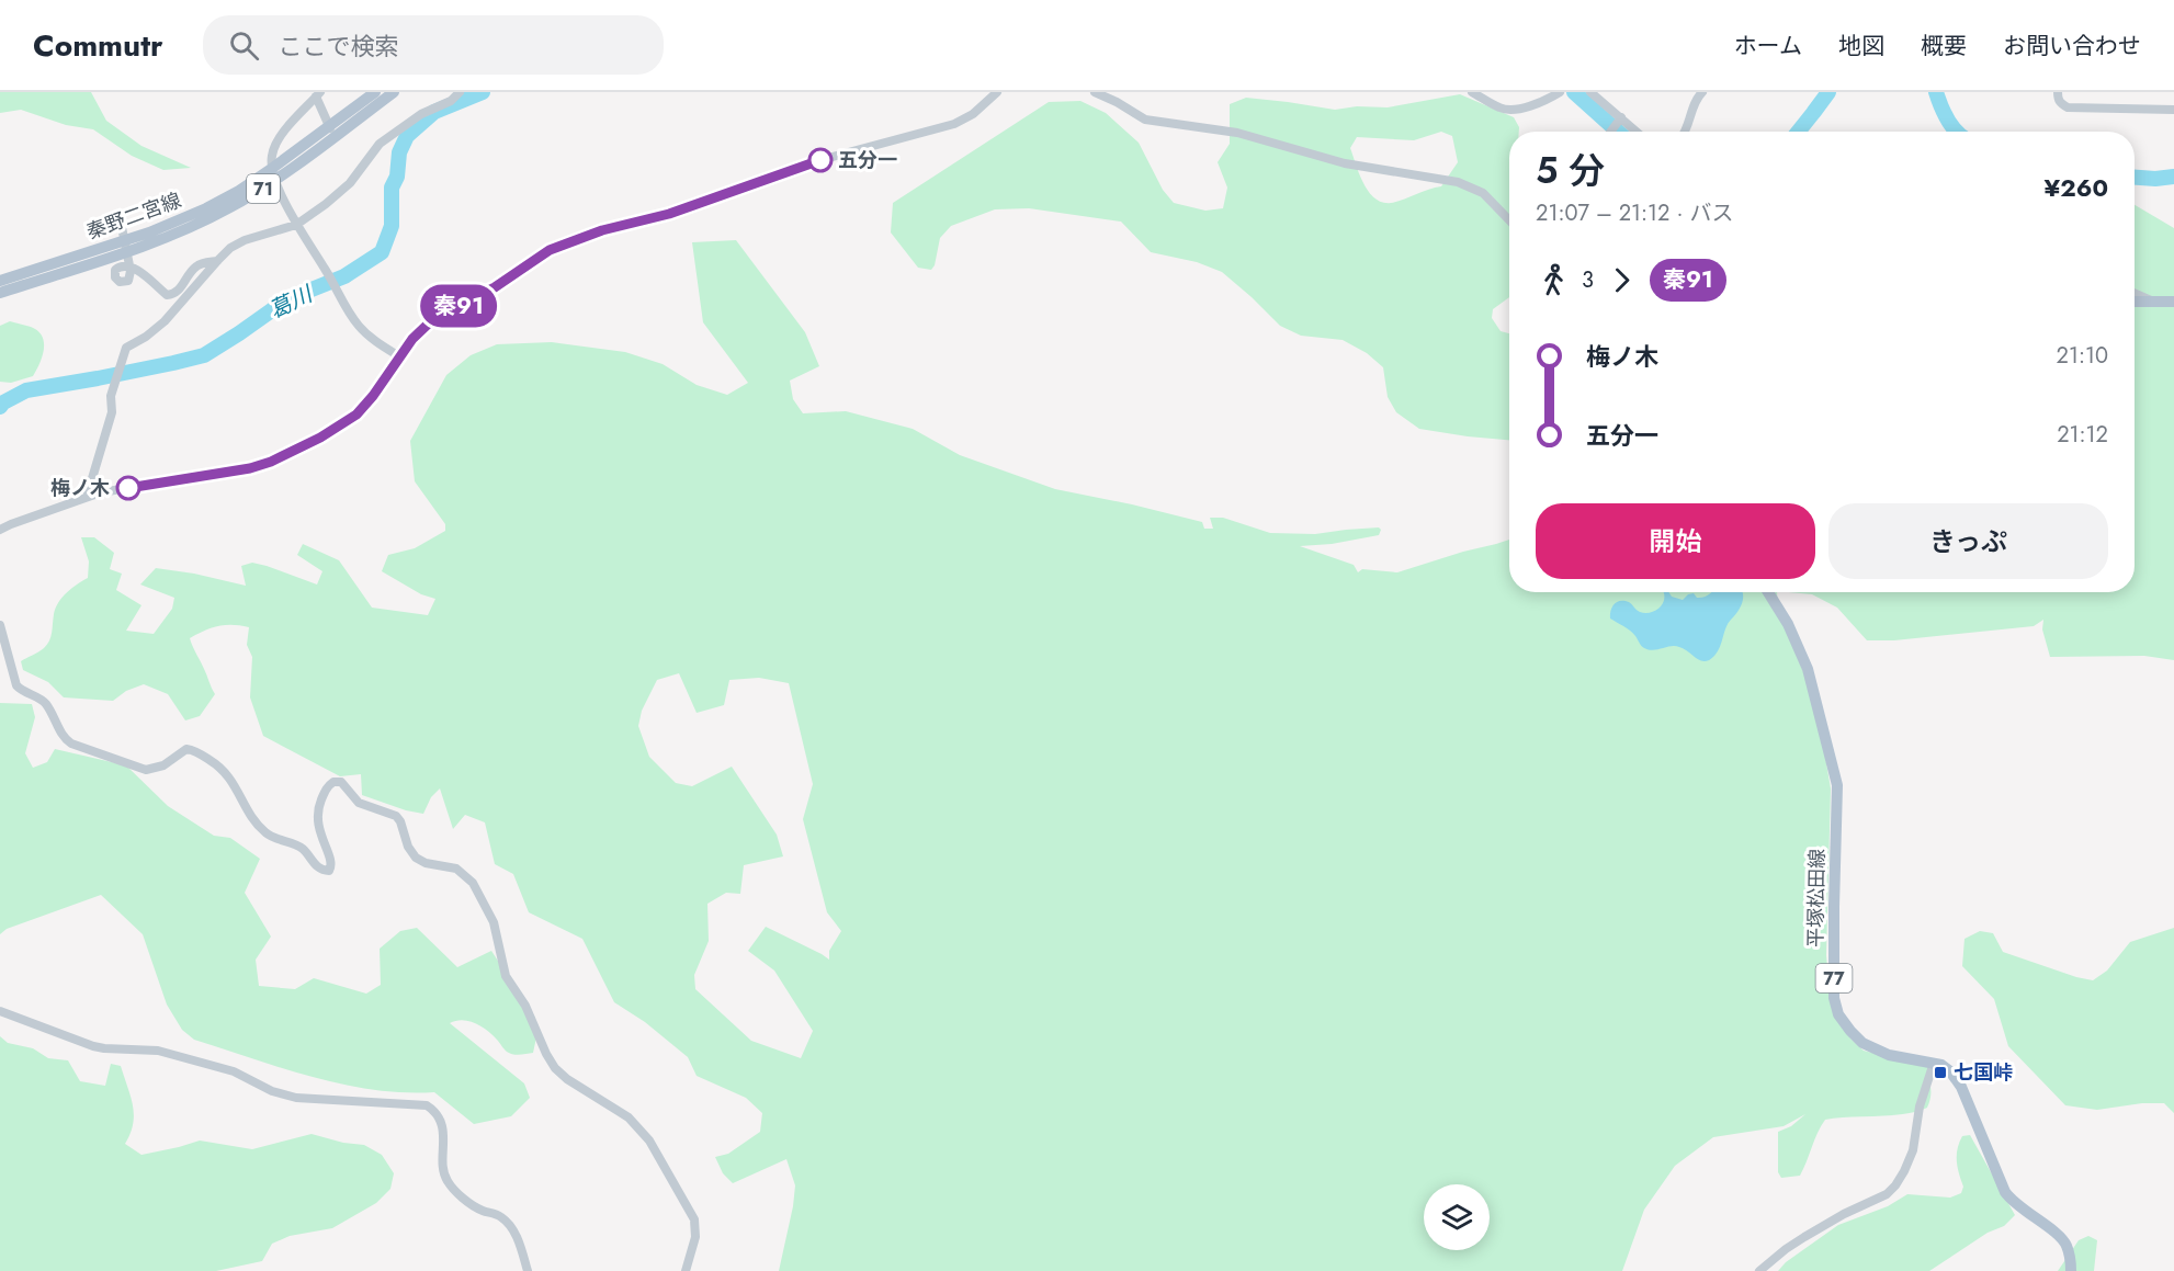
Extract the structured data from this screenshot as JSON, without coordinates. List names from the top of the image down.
{
  "streets": {
    "main road": [
      "71",
      "秦野二宮線",
      "平塚松田線",
      "77"
    ]
  },
  "crossings": [
    ["71", "秦野二宮線"]
  ],
  "water": ["葛川"],
  "places": {
    "other": ["五分一", "梅ノ木"],
    "transit": ["七国峠"]
  },
  "lines": ["bus line 秦91"],
  "page": {
    "header": "Commutr",
    "search": "ここで検索",
    "nav": [
      "ホーム",
      "地図",
      "概要",
      "お問い合わせ"
    ],
    "on_map": "秦91",
    "heading": ["5 分", "21:07 – 21:12 · バス", "¥260"],
    "legs": ["3", "秦91"],
    "list": [
      {
        "name": "梅ノ木",
        "value": "21:10"
      },
      {
        "name": "五分一",
        "value": "21:12"
      }
    ],
    "buttons": ["開始", "きっぷ"]
  }
}
